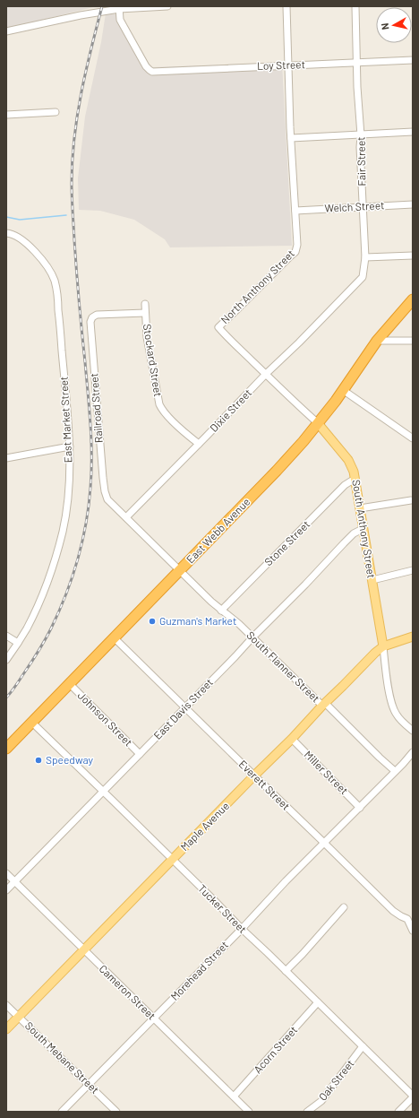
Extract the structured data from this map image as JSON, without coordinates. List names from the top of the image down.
{
  "streets": {
    "highway": ["East Webb Avenue"],
    "main road": ["South Anthony Street", "Maple Avenue"],
    "street": [
      "Loy Street",
      "Fair Street",
      "Welch Street",
      "North Anthony Street",
      "Stockard Street",
      "Railroad Street",
      "Dixie Street",
      "East Market Street",
      "Stone Street",
      "South Flanner Street",
      "East Davis Street",
      "Johnson Street",
      "Miller Street",
      "Everett Street",
      "Tucker Street",
      "Morehead Street",
      "Cameron Street",
      "Acorn Street",
      "South Mebane Street",
      "Oak Street"
    ]
  },
  "crossings": [
    ["Loy Street", "Fair Street"],
    ["Loy Street", "North Anthony Street"],
    ["Fair Street", "Welch Street"],
    ["Fair Street", "Dixie Street"],
    ["Welch Street", "North Anthony Street"],
    ["North Anthony Street", "Dixie Street"],
    ["North Anthony Street", "South Anthony Street"],
    ["North Anthony Street", "East Webb Avenue"],
    ["Stockard Street", "Railroad Street"],
    ["Stockard Street", "Dixie Street"],
    ["Railroad Street", "South Flanner Street"],
    ["Dixie Street", "South Flanner Street"],
    ["South Anthony Street", "East Webb Avenue"],
    ["South Anthony Street", "Stone Street"],
    ["South Anthony Street", "East Davis Street"],
    ["South Anthony Street", "Maple Avenue"],
    ["East Webb Avenue", "South Flanner Street"],
    ["East Webb Avenue", "Johnson Street"],
    ["East Webb Avenue", "Everett Street"],
    ["East Webb Avenue", "Tucker Street"],
    ["Stone Street", "South Flanner Street"],
    ["South Flanner Street", "East Davis Street"],
    ["South Flanner Street", "Maple Avenue"],
    ["South Flanner Street", "Morehead Street"],
    ["East Davis Street", "Johnson Street"],
    ["East Davis Street", "Everett Street"],
    ["East Davis Street", "Tucker Street"],
    ["East Davis Street", "Cameron Street"],
    ["Miller Street", "Maple Avenue"],
    ["Miller Street", "Morehead Street"],
    ["Everett Street", "Maple Avenue"],
    ["Everett Street", "Morehead Street"],
    ["Maple Avenue", "Tucker Street"],
    ["Maple Avenue", "Cameron Street"],
    ["Maple Avenue", "South Mebane Street"],
    ["Tucker Street", "Morehead Street"],
    ["Tucker Street", "Acorn Street"],
    ["Tucker Street", "Oak Street"],
    ["Morehead Street", "Cameron Street"],
    ["Morehead Street", "South Mebane Street"],
    ["Cameron Street", "Acorn Street"]
  ],
  "places": ["Guzman's Market", "Speedway"],
  "north": "left"
}
